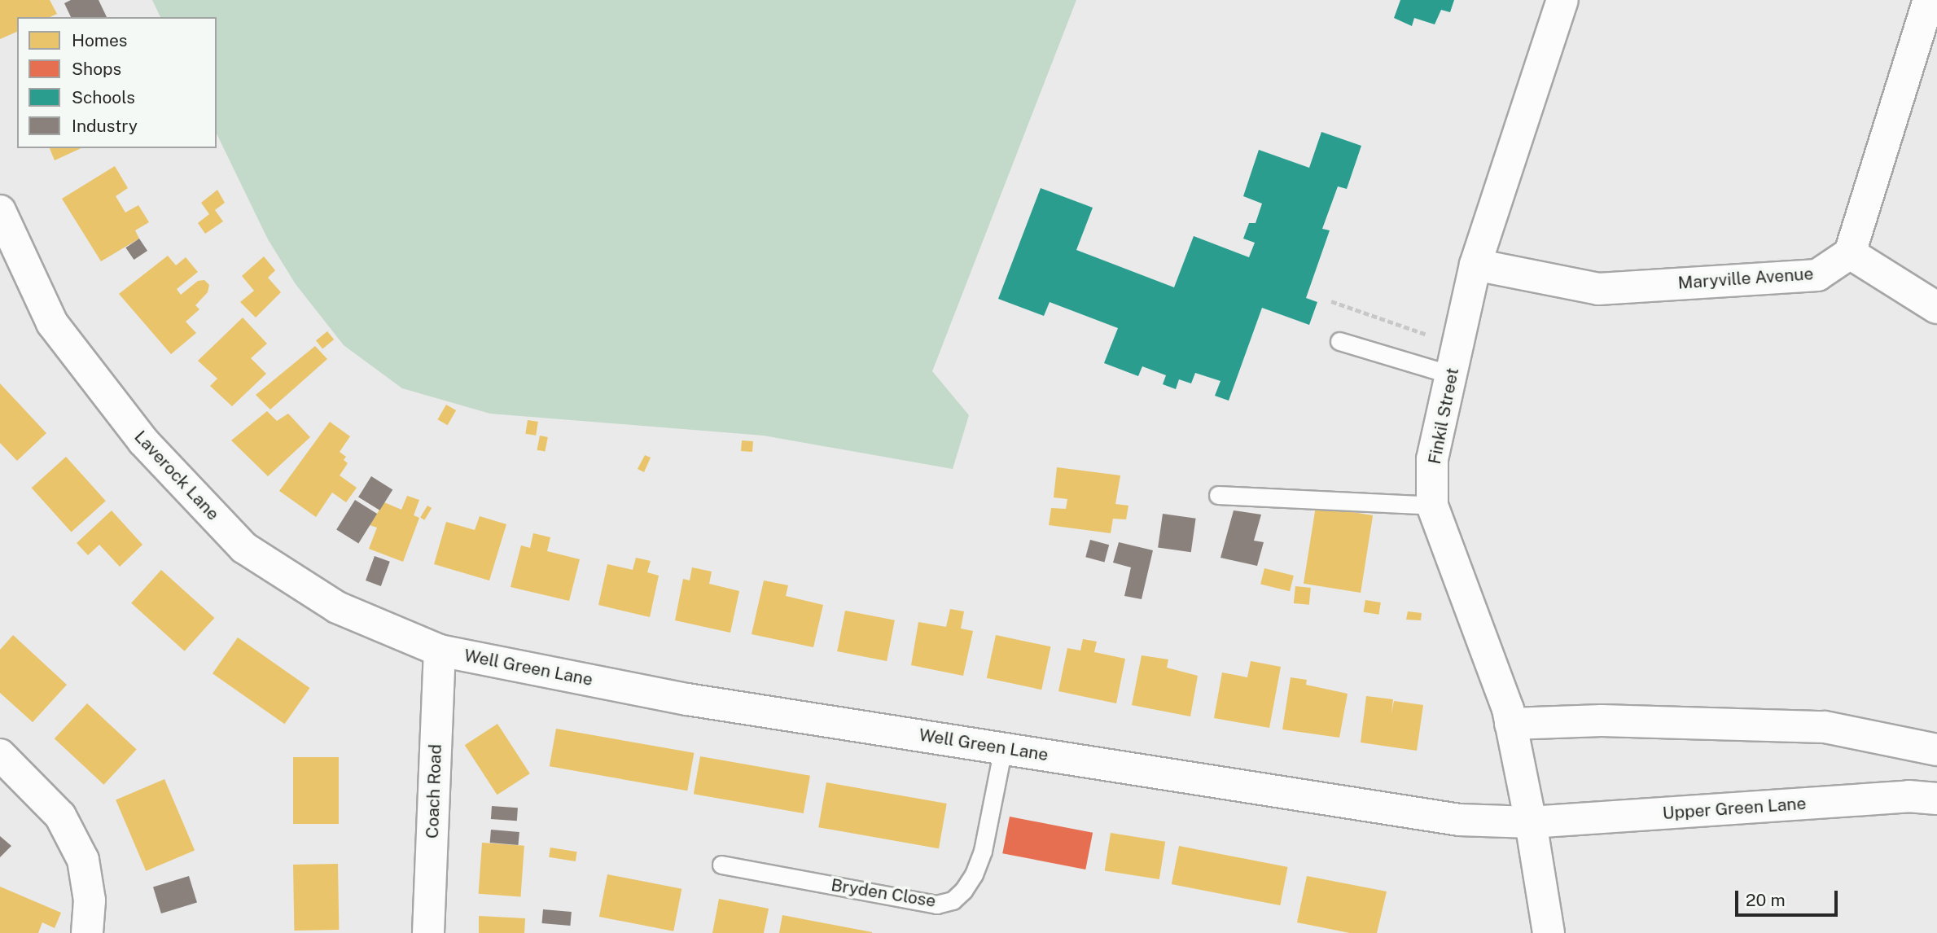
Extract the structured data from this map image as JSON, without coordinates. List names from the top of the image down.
{
  "streets": {
    "street": [
      "Maryville Avenue",
      "Finkil Street",
      "Laverock Lane",
      "Well Green Lane",
      "Coach Road",
      "Upper Green Lane"
    ],
    "lane": ["Bryden Close"]
  },
  "crossings": [
    ["Maryville Avenue", "Finkil Street"],
    ["Finkil Street", "Well Green Lane"],
    ["Finkil Street", "Upper Green Lane"],
    ["Laverock Lane", "Well Green Lane"],
    ["Laverock Lane", "Coach Road"],
    ["Well Green Lane", "Coach Road"],
    ["Well Green Lane", "Upper Green Lane"],
    ["Well Green Lane", "Bryden Close"]
  ],
  "legend": [
    "Homes",
    "Shops",
    "Schools",
    "Industry"
  ],
  "scale_bar": "20 m"
}
